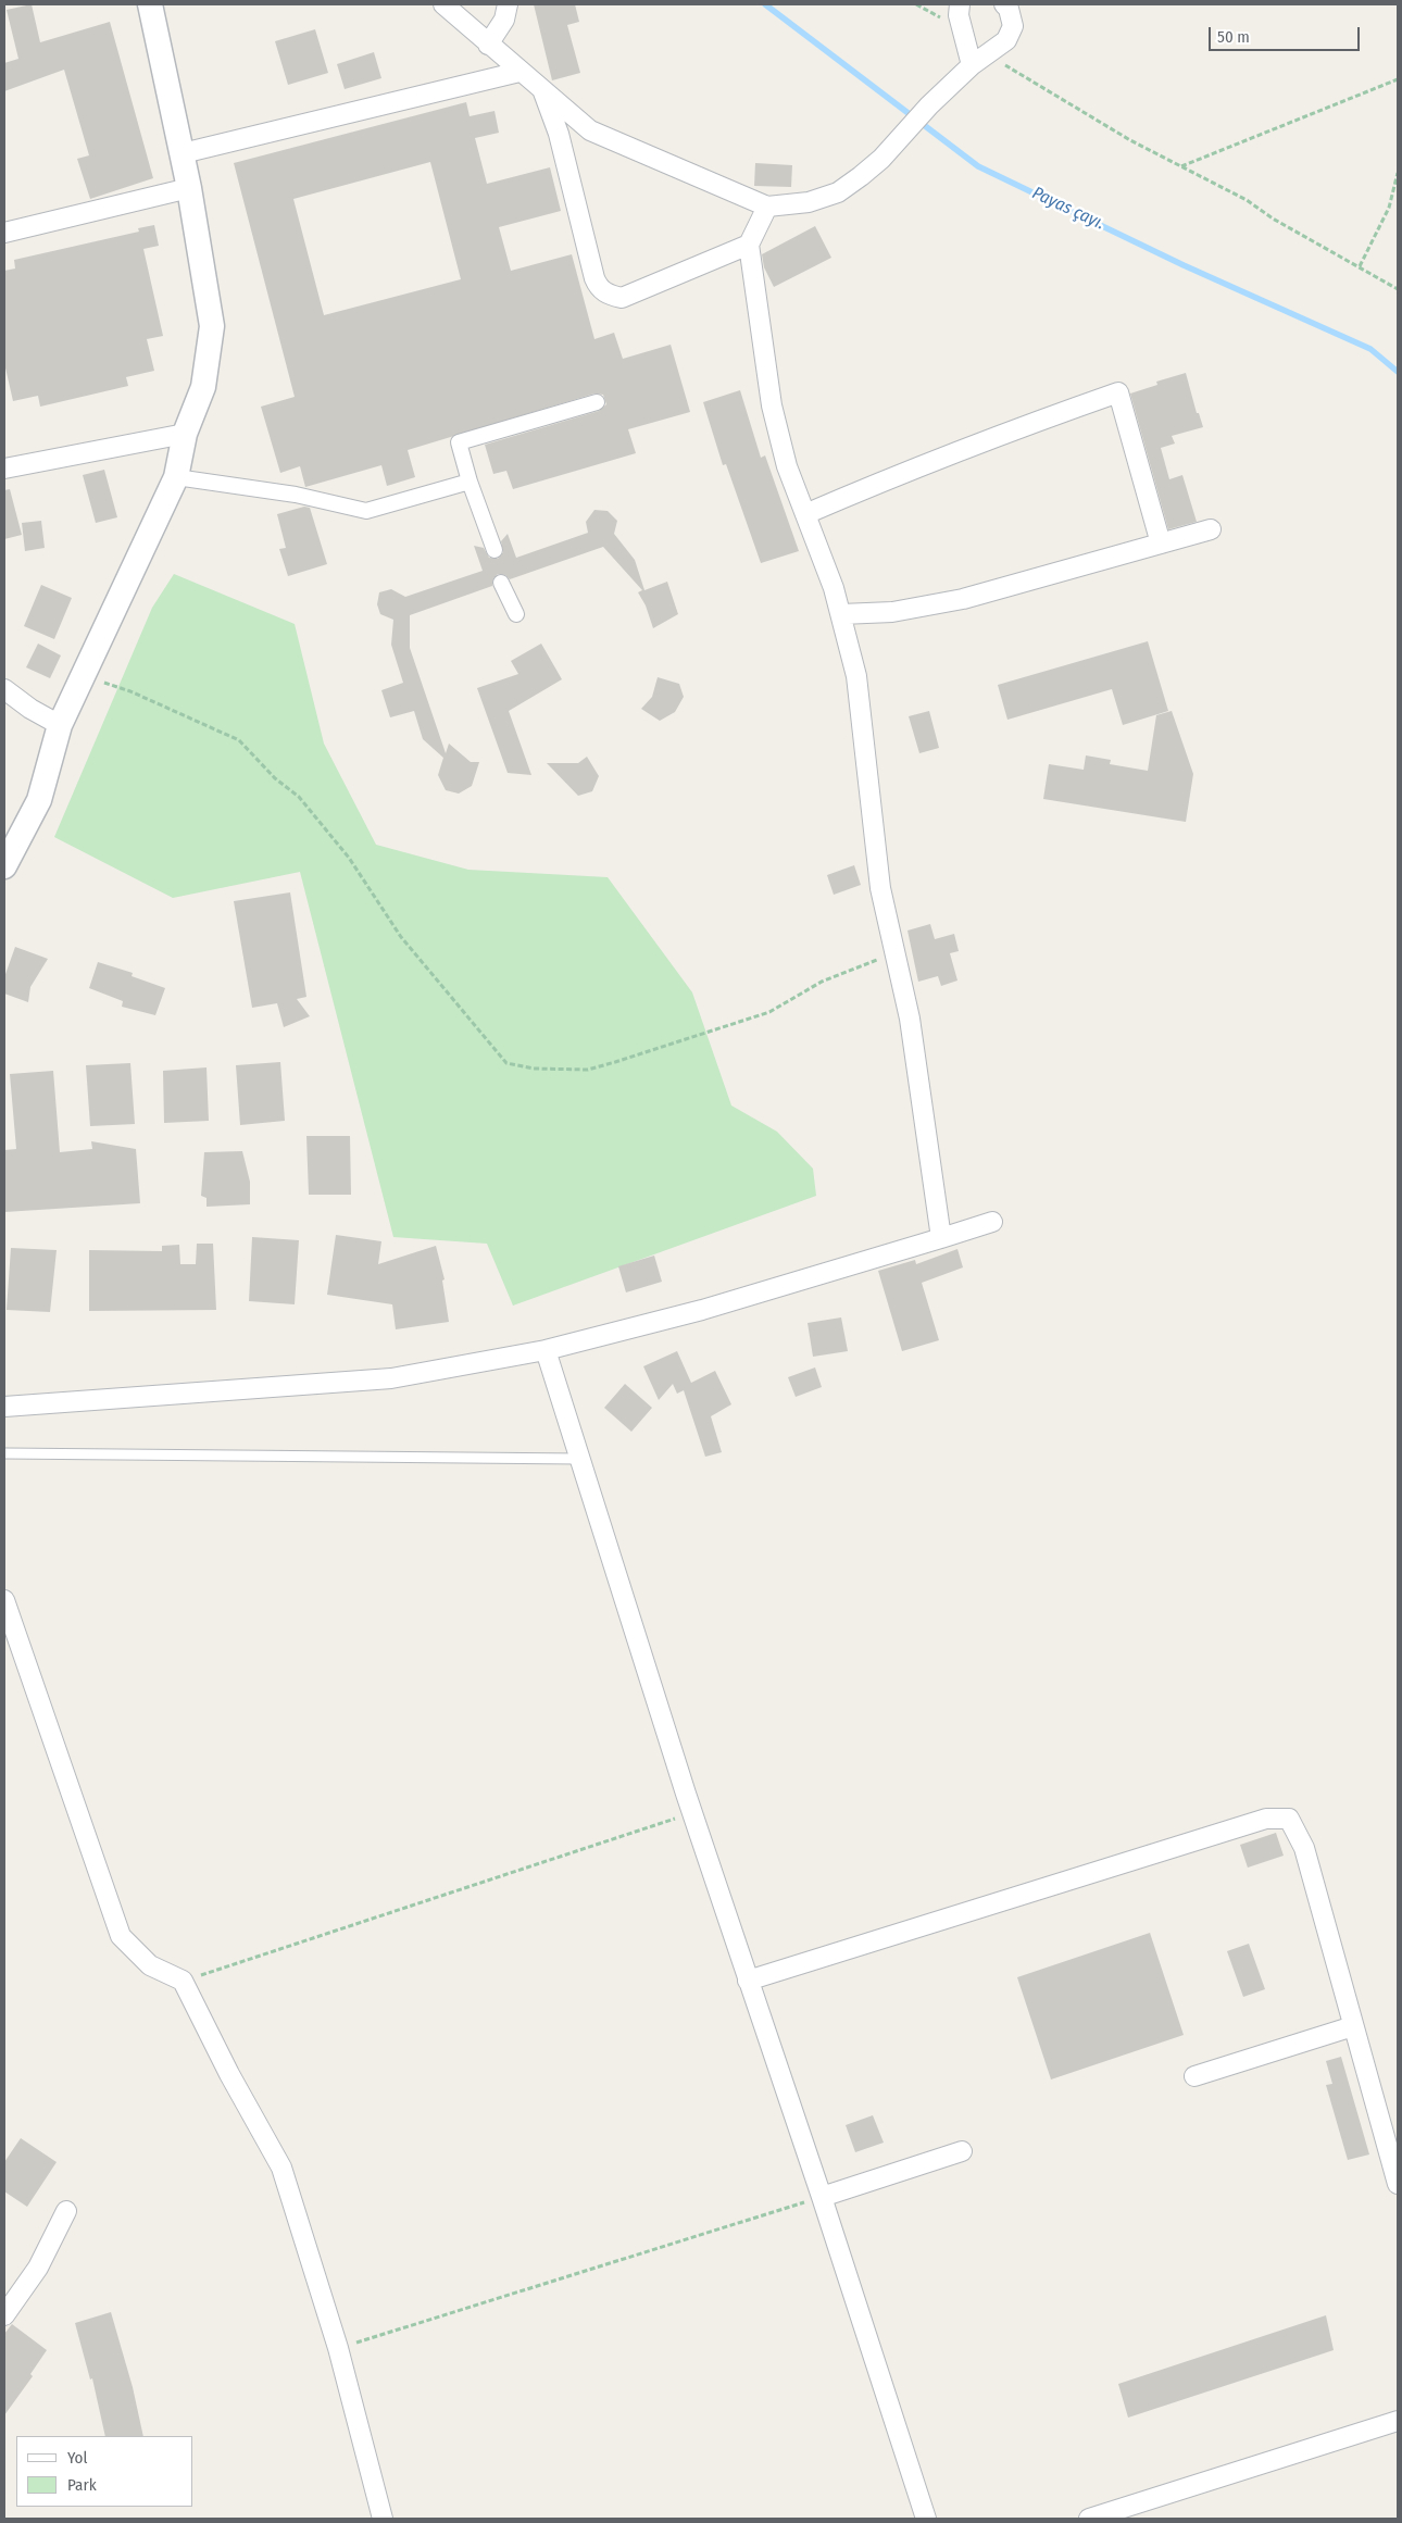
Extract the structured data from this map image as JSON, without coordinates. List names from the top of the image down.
{
  "water": ["Payas çayı."],
  "legend": ["Yol", "Park"],
  "scale_bar": "50 m"
}
